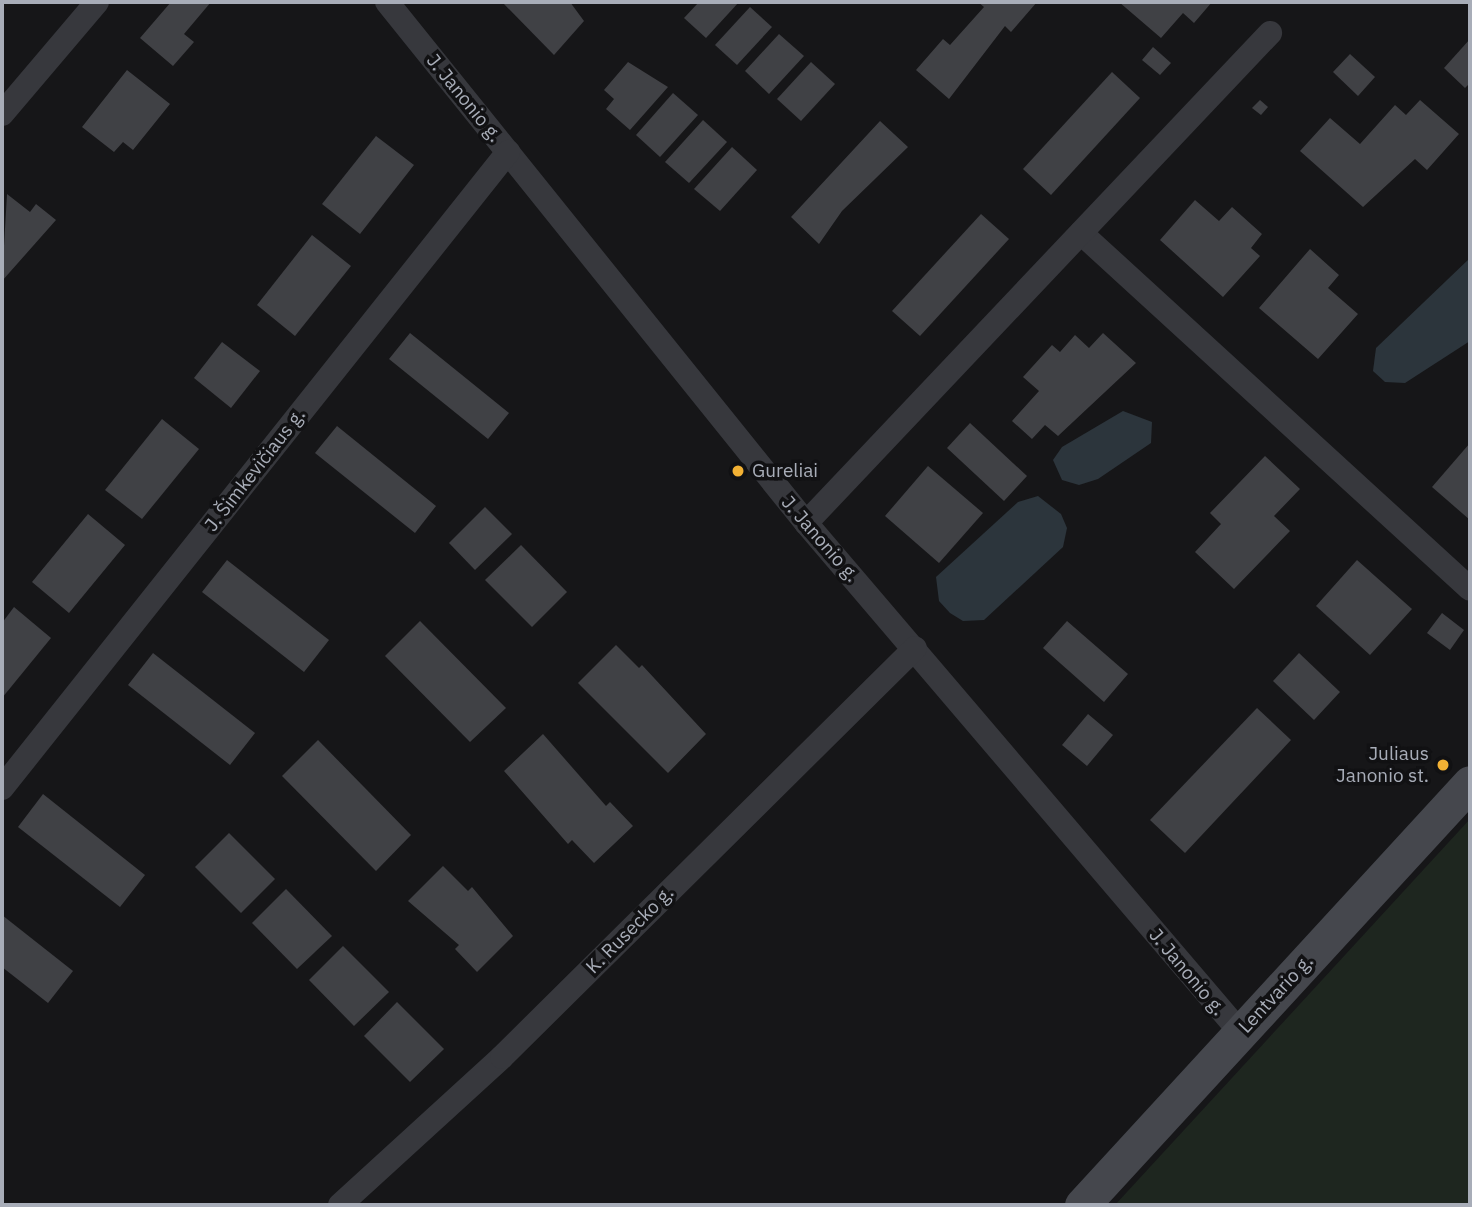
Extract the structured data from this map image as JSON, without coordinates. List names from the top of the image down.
{
  "streets": {
    "main road": ["Lentvario g."],
    "street": ["J. Janonio g.", "J. Šimkevičiaus g.", "K. Rusecko g."]
  },
  "crossings": [
    ["J. Janonio g.", "J. Šimkevičiaus g."],
    ["J. Janonio g.", "K. Rusecko g."],
    ["J. Janonio g.", "Lentvario g."]
  ],
  "places": ["Gureliai", "Juliaus Janonio st."]
}
